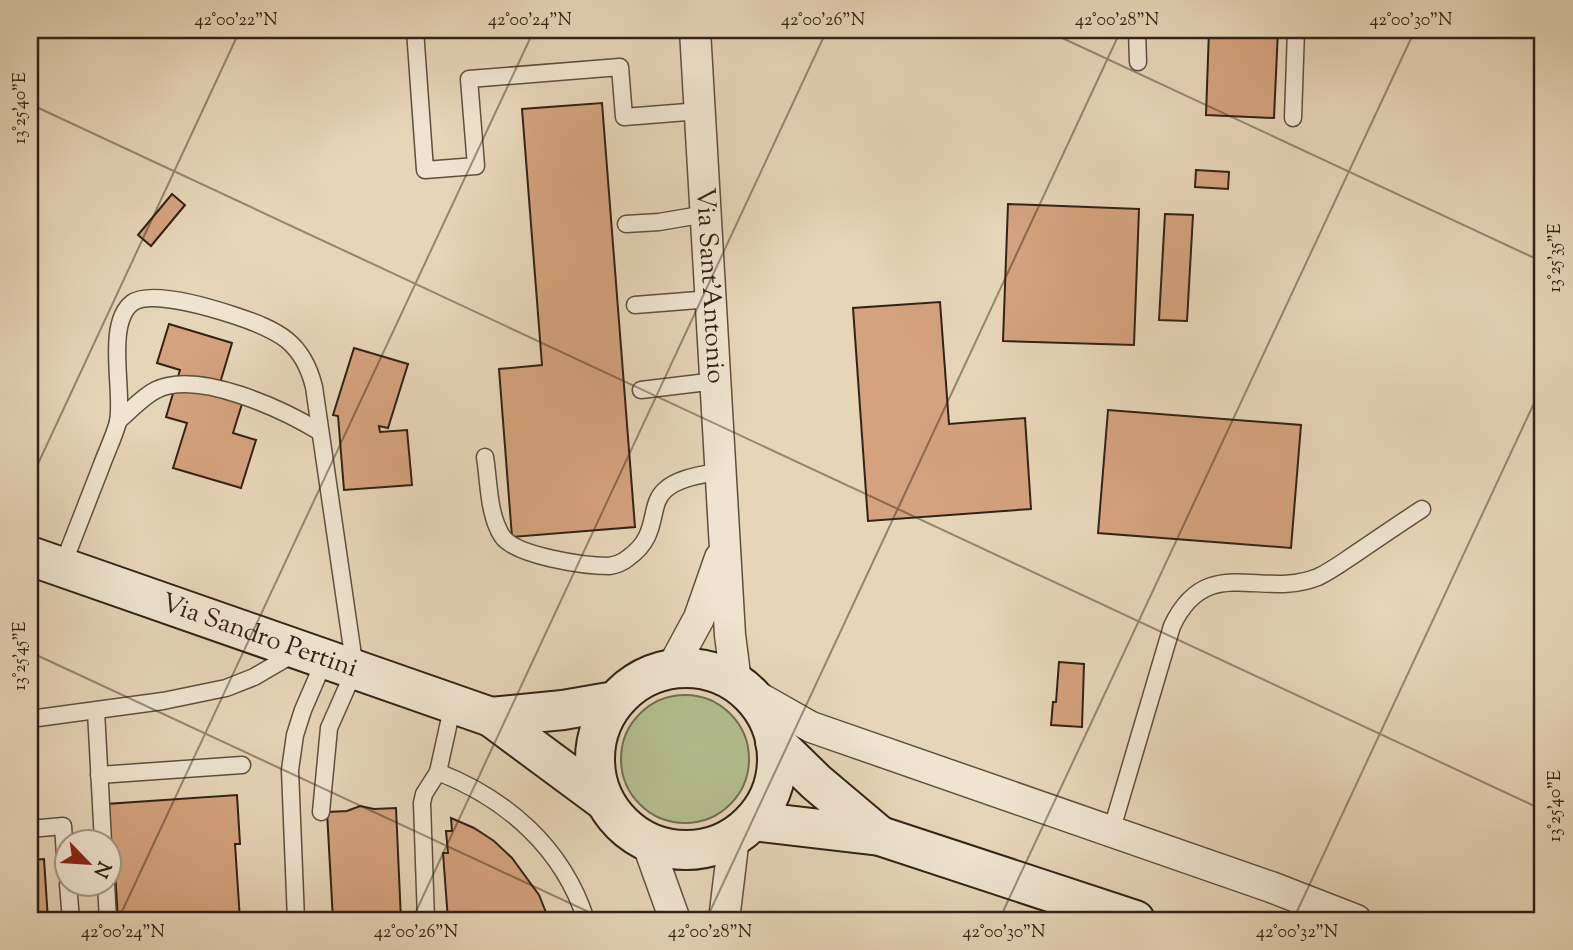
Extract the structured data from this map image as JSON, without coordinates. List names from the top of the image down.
{
  "streets": {
    "main road": ["Via Sandro Pertini"],
    "street": ["Via Sant'Antonio"]
  },
  "crossings": [
    ["Via Sant'Antonio", "Via Sandro Pertini"]
  ],
  "north": "bottom right",
  "coordinates": [
    "42°00'22\"N",
    "42°00'24\"N",
    "42°00'26\"N",
    "42°00'28\"N",
    "42°00'30\"N",
    "13°25'40\"E",
    "13°25'35\"E",
    "13°25'45\"E",
    "42°00'32\"N"
  ]
}
